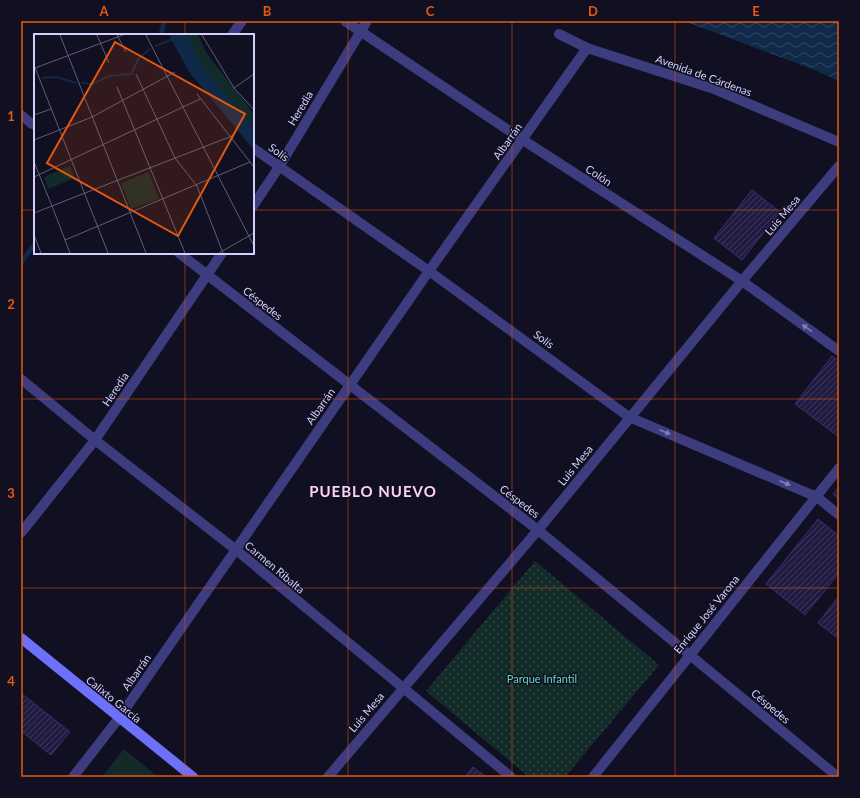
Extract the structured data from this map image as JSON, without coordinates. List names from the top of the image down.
{
  "streets": {
    "main road": ["Calixto García"],
    "street": [
      "Avenida de Cárdenas",
      "Heredia",
      "Albarrán",
      "Solís",
      "Colón",
      "Luis Mesa",
      "Céspedes",
      "Carmen Ribalta",
      "Enrique José Varona"
    ]
  },
  "crossings": [
    ["Avenida de Cárdenas", "Albarrán"],
    ["Heredia", "Solís"],
    ["Heredia", "Colón"],
    ["Heredia", "Céspedes"],
    ["Heredia", "Carmen Ribalta"],
    ["Albarrán", "Solís"],
    ["Albarrán", "Colón"],
    ["Albarrán", "Céspedes"],
    ["Albarrán", "Carmen Ribalta"],
    ["Albarrán", "Calixto García"],
    ["Solís", "Luis Mesa"],
    ["Solís", "Enrique José Varona"],
    ["Colón", "Luis Mesa"],
    ["Luis Mesa", "Céspedes"],
    ["Luis Mesa", "Carmen Ribalta"],
    ["Céspedes", "Enrique José Varona"]
  ],
  "districts": ["PUEBLO NUEVO"],
  "parks": ["Parque Infantil"],
  "grid": {
    "columns": [
      "A",
      "B",
      "C",
      "D",
      "E"
    ],
    "rows": [
      "1",
      "2",
      "3",
      "4"
    ]
  }
}
